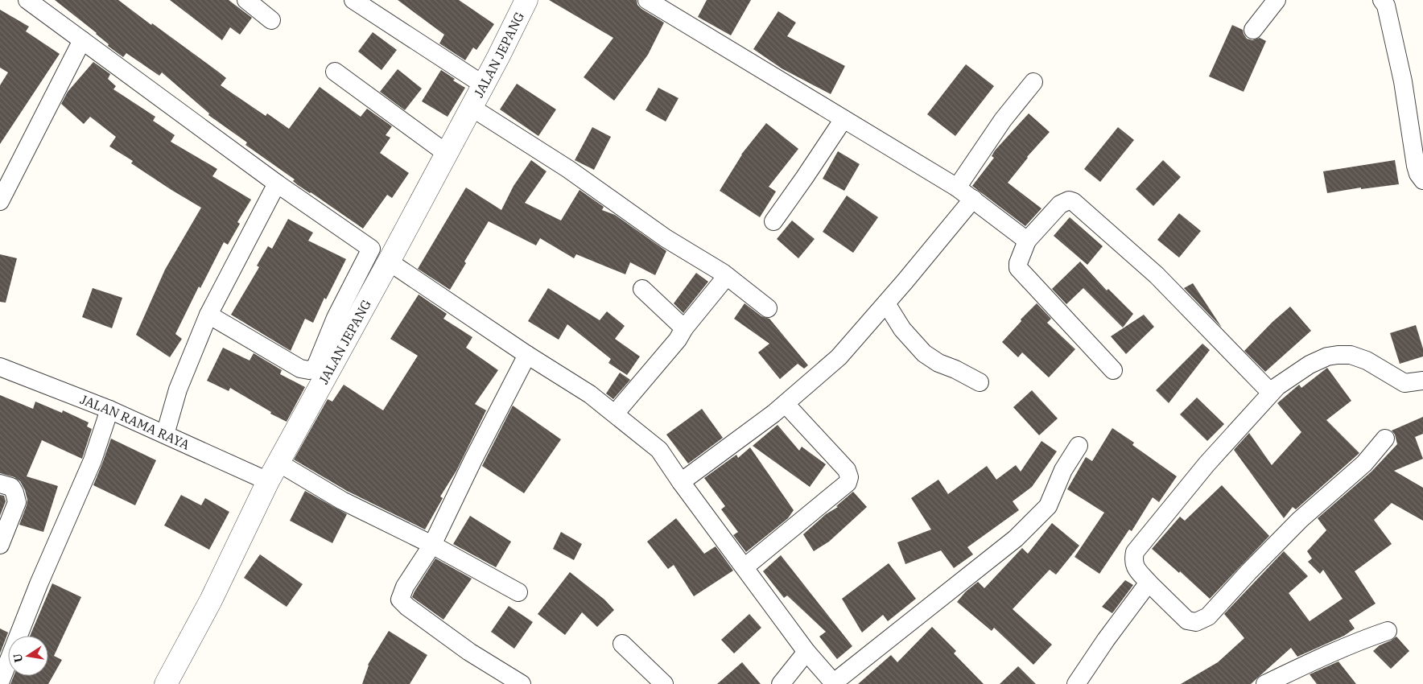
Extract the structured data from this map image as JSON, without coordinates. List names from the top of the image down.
{
  "streets": {
    "street": ["JALAN JEPANG", "JALAN RAMA RAYA"]
  },
  "crossings": [
    ["JALAN JEPANG", "JALAN RAMA RAYA"]
  ],
  "north": "left"
}
